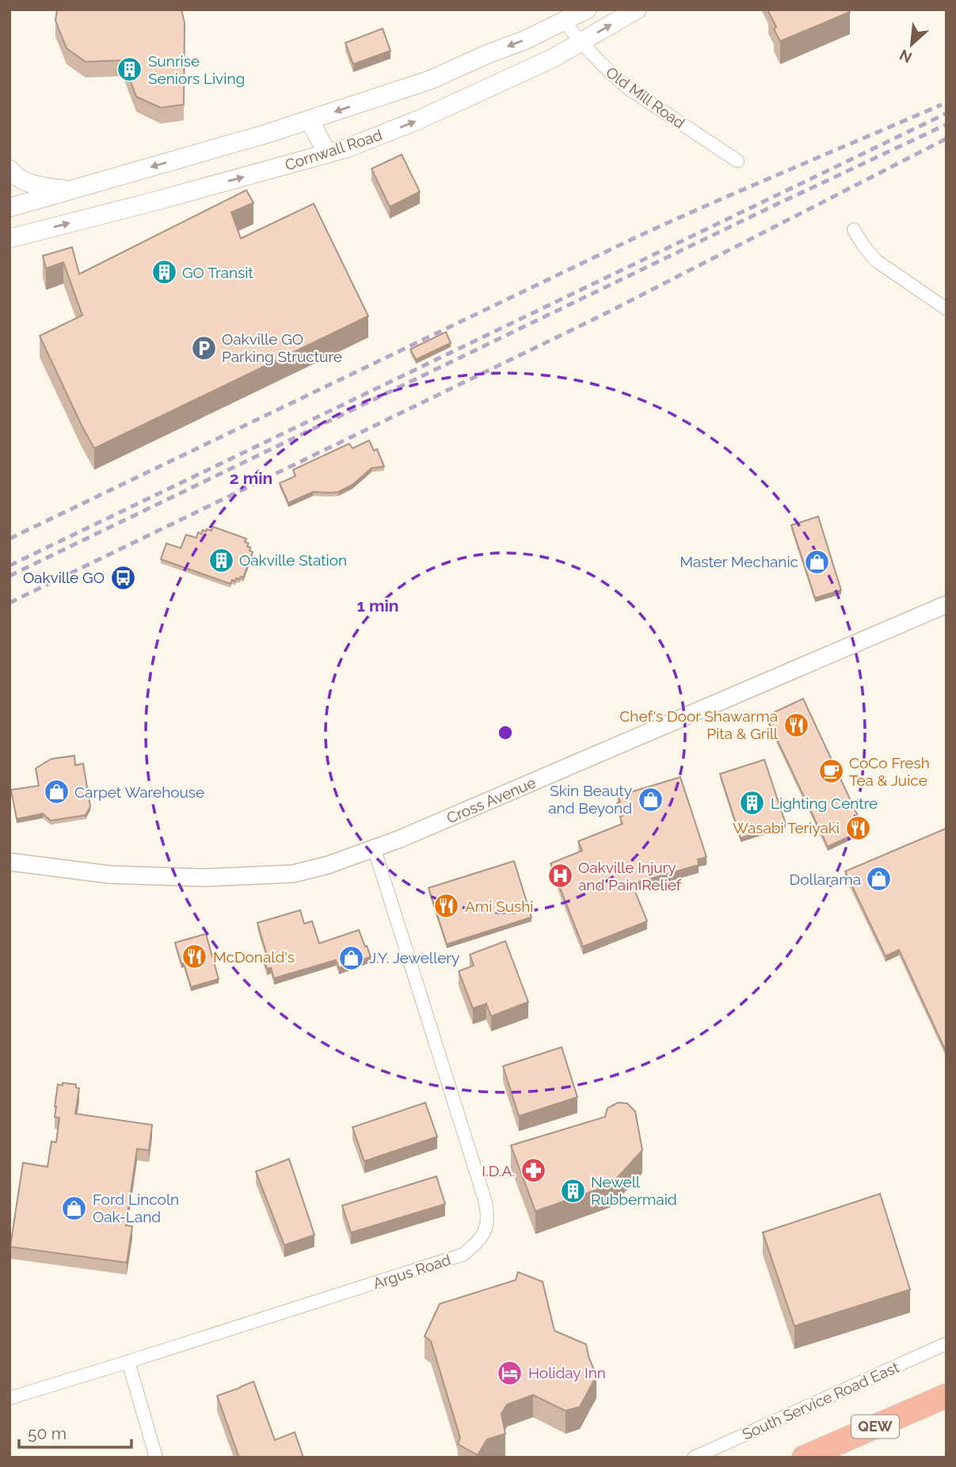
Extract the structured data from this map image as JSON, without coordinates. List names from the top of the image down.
{
  "streets": {
    "highway": ["QEW"],
    "main road": ["Cornwall Road"],
    "street": [
      "Old Mill Road",
      "Cross Avenue",
      "Argus Road",
      "South Service Road East"
    ]
  },
  "crossings": [
    ["Old Mill Road", "Cornwall Road"],
    ["Cross Avenue", "Argus Road"]
  ],
  "places": {
    "building": [
      "Sunrise Seniors Living",
      "GO Transit",
      "Oakville Station",
      "Lighting Centre",
      "Newell Rubbermaid"
    ],
    "parking": ["Oakville GO Parking Structure"],
    "shop": [
      "Master Mechanic",
      "Carpet Warehouse",
      "Skin Beauty and Beyond",
      "Dollarama",
      "J.Y. Jewellery",
      "Ford Lincoln Oak-Land"
    ],
    "bus stop": ["Oakville GO"],
    "restaurant": [
      "Chef's Door Shawarma Pita & Grill",
      "Wasabi Teriyaki",
      "Ami Sushi",
      "McDonald's"
    ],
    "cafe": ["CoCo Fresh Tea & Juice"],
    "hospital": ["Oakville Injury and Pain Relief"],
    "pharmacy": ["I.D.A."],
    "hotel": ["Holiday Inn"]
  },
  "scale_bar": "50 m",
  "north": "bottom left",
  "rings": ["2 min", "1 min"]
}
